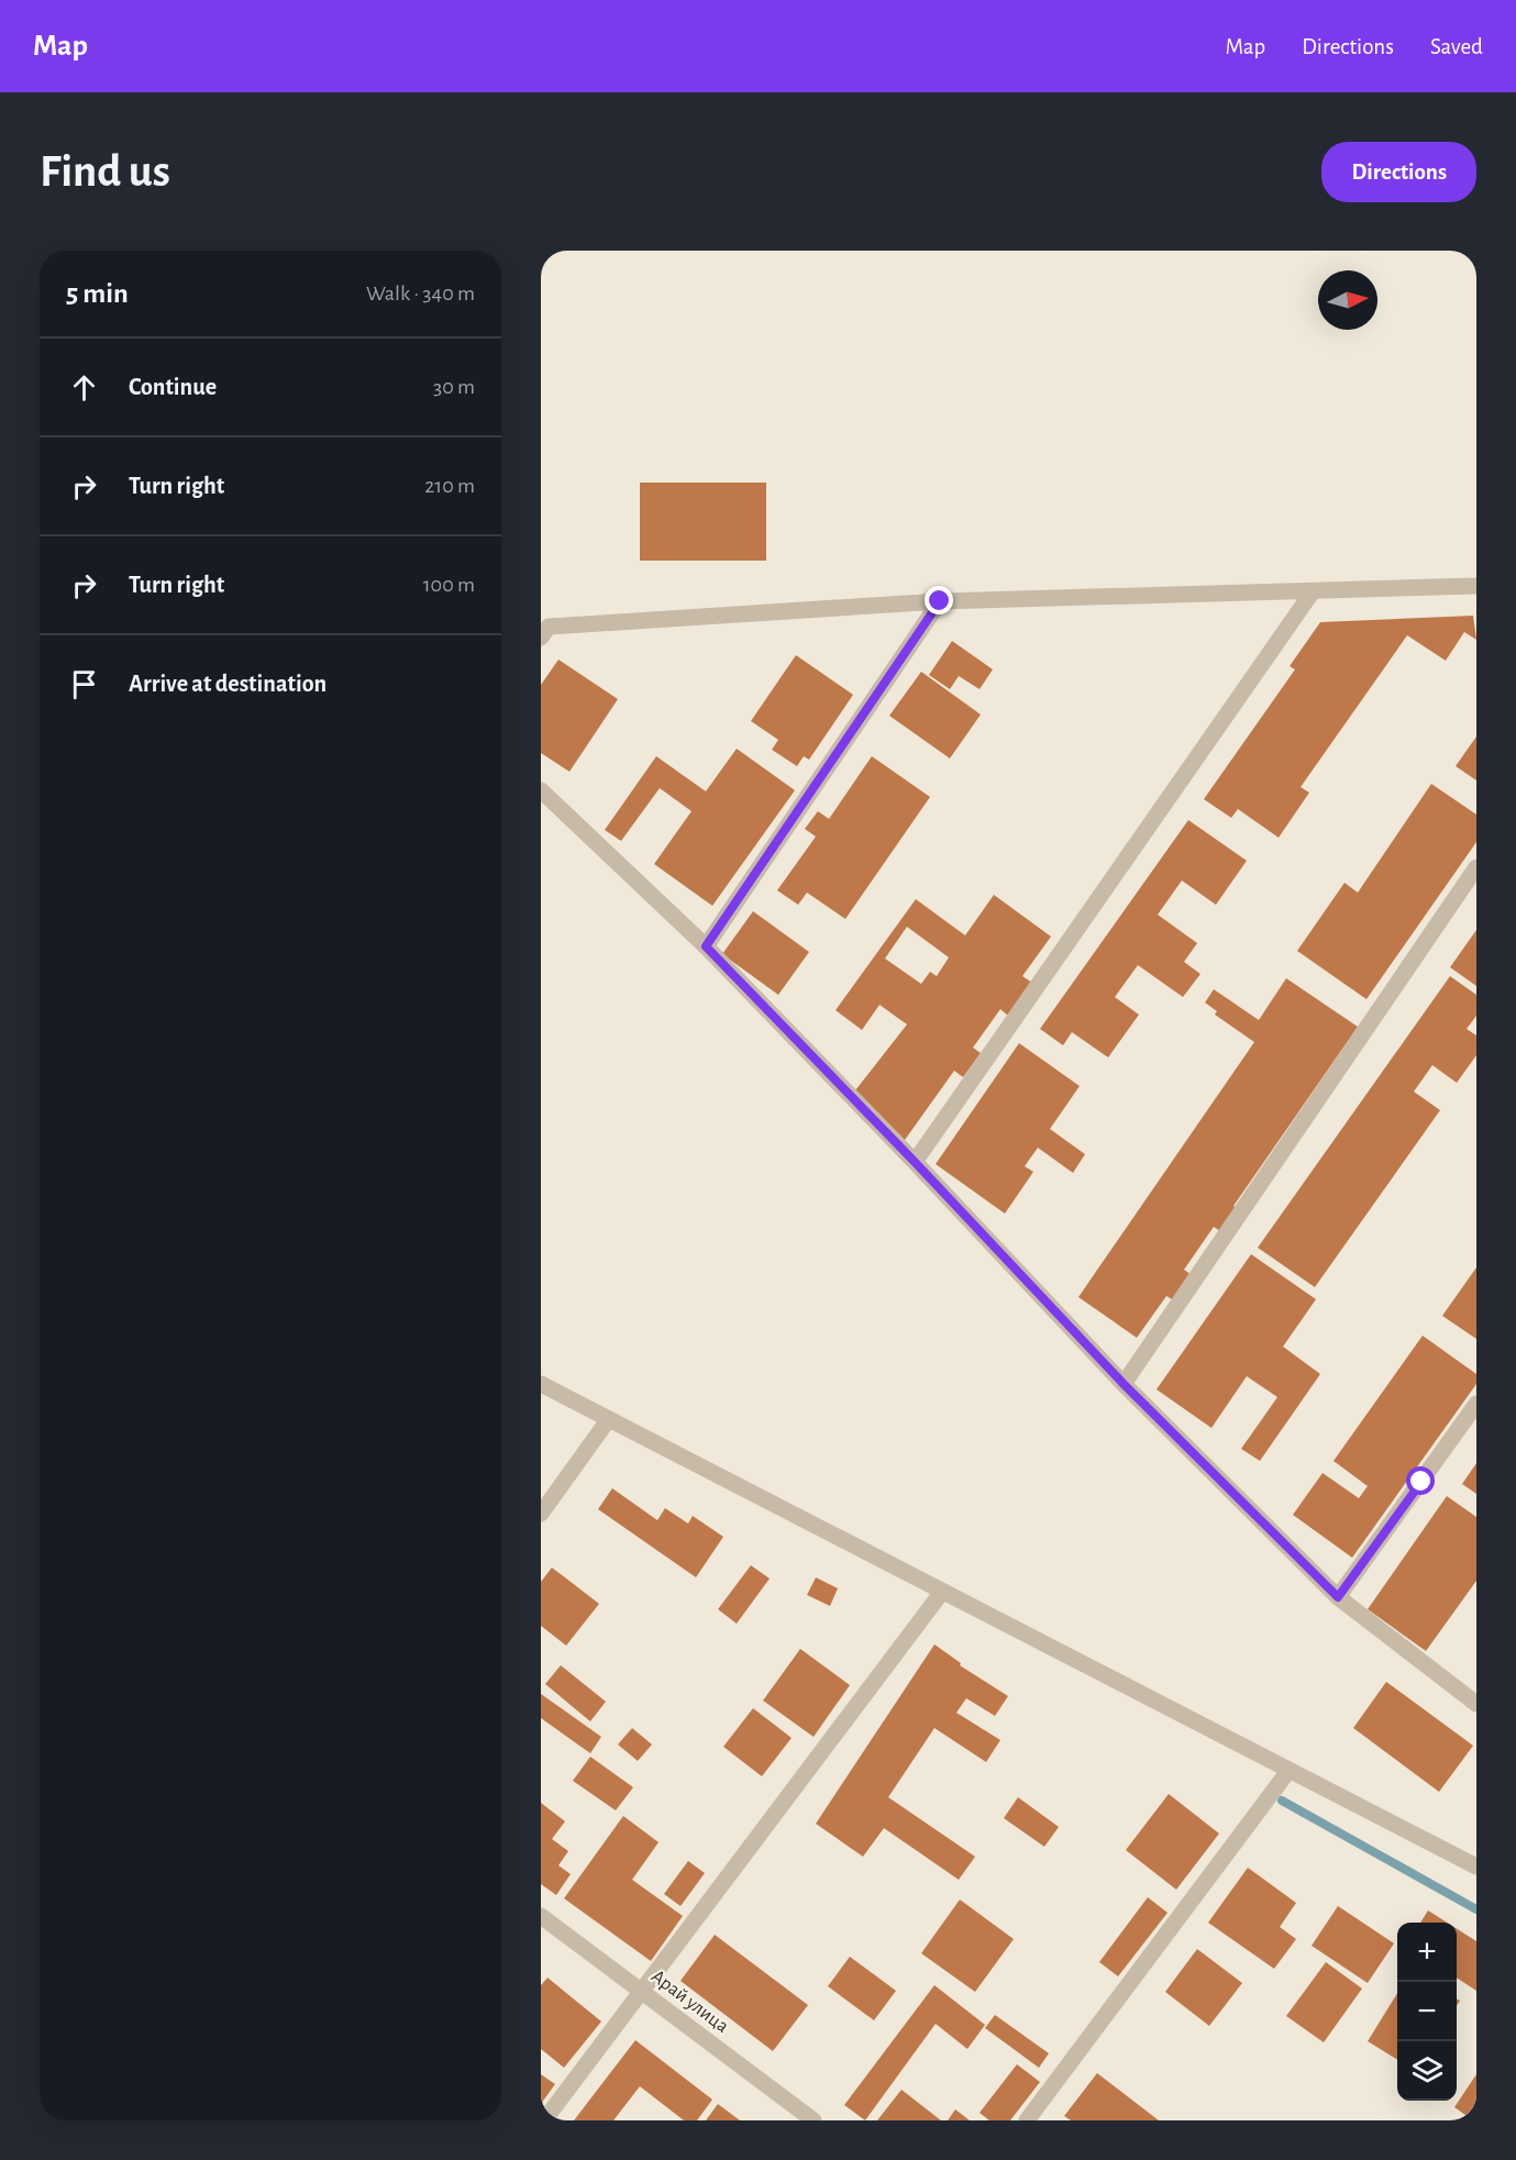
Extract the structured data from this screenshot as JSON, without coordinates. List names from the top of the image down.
{
  "streets": {
    "street": ["Арай улица"]
  },
  "north": "right",
  "page": {
    "header": "Map",
    "nav": ["Map", "Directions", "Saved"],
    "buttons": "Directions",
    "title": "Find us",
    "heading": ["5 min", "Walk · 340 m"],
    "list": [
      ["Continue", "30 m"],
      ["Turn right", "210 m"],
      ["Turn right", "100 m"],
      "Arrive at destination"
    ],
    "map_buttons": ["+", "−"]
  }
}
